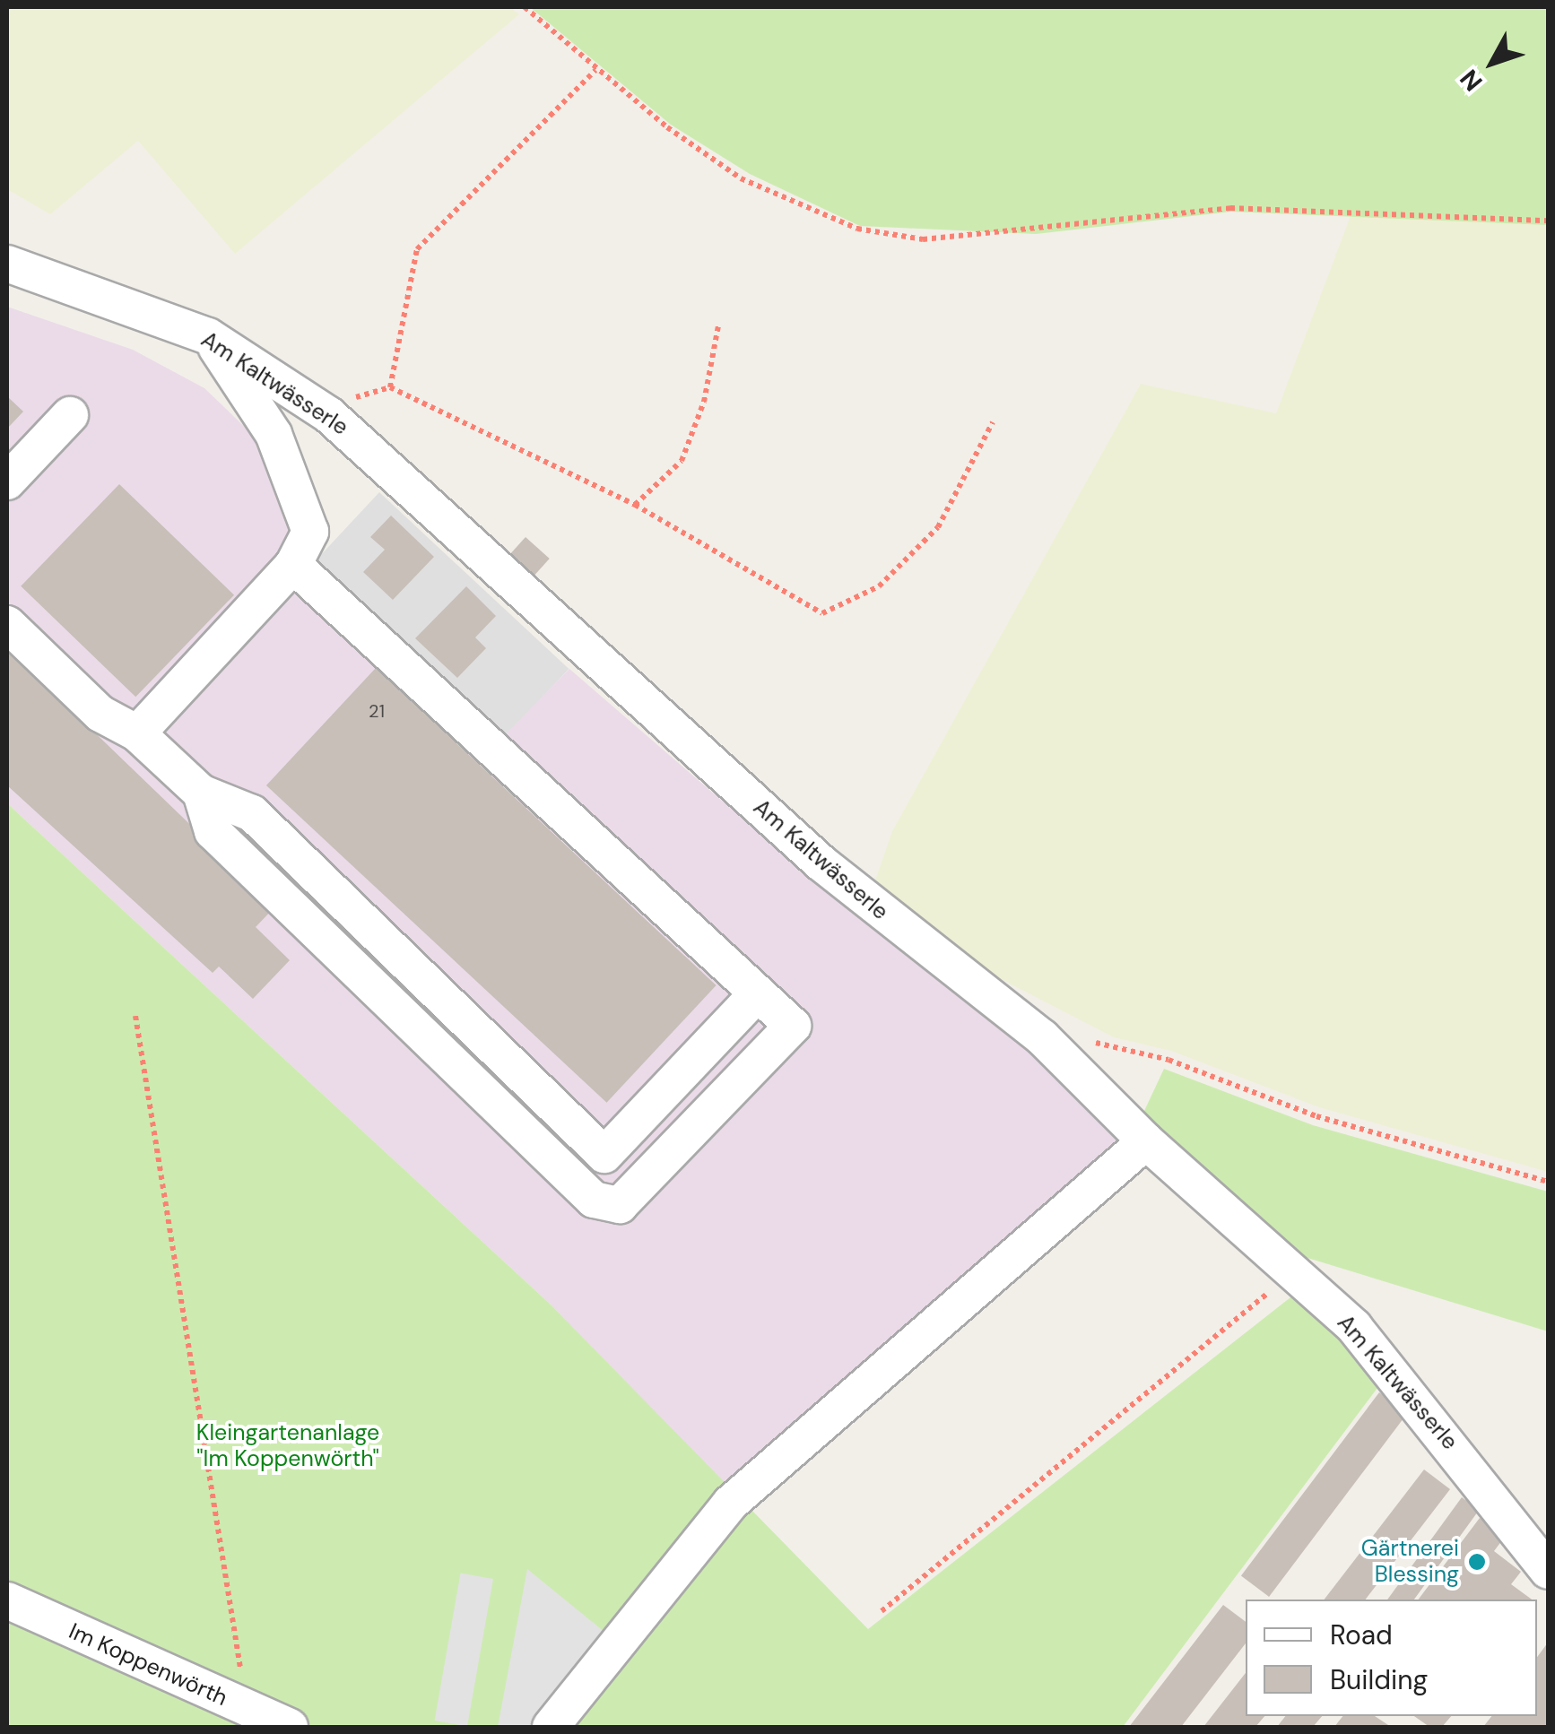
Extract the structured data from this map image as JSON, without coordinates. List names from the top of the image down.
{
  "streets": {
    "street": ["Am Kaltwässerle", "Im Koppenwörth"]
  },
  "parks": ["Kleingartenanlage \"Im Koppenwörth\""],
  "places": ["Gärtnerei Blessing"],
  "house_numbers": ["21"],
  "legend": ["Road", "Building"],
  "north": "bottom left"
}
